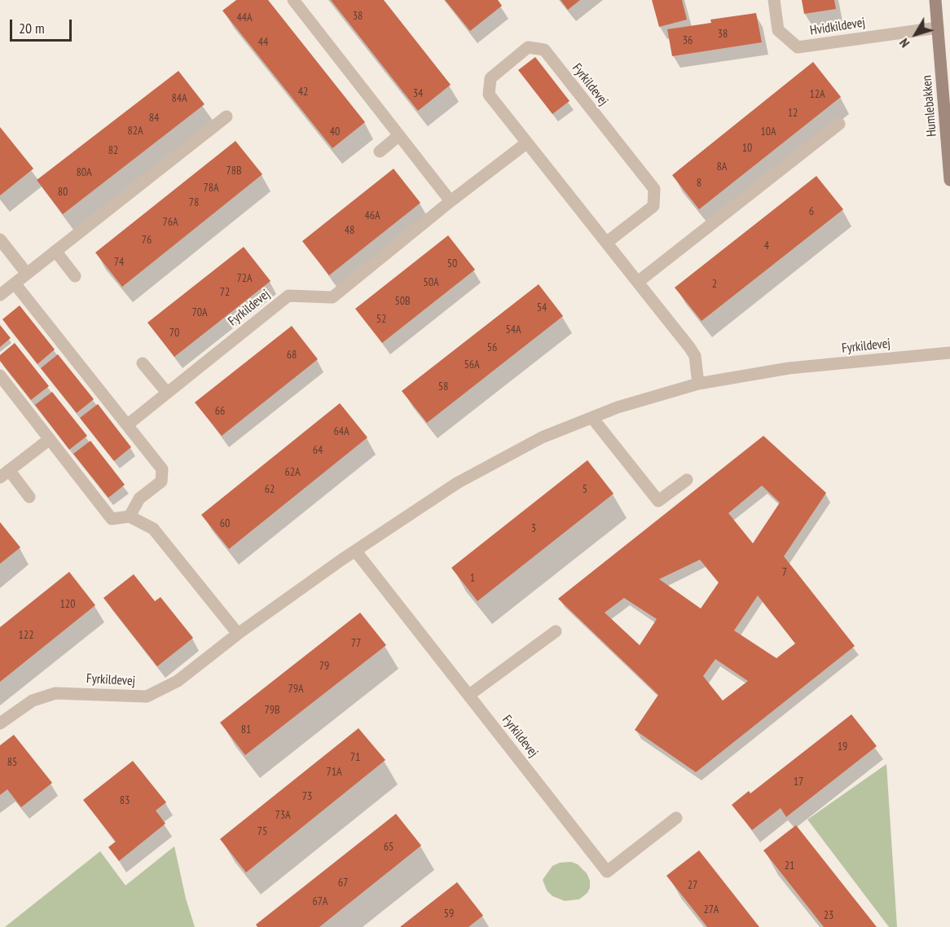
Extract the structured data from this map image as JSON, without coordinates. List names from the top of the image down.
{
  "streets": {
    "street": ["Hvidkildevej", "Fyrkildevej", "Humlebakken"]
  },
  "crossings": [
    ["Hvidkildevej", "Humlebakken"]
  ],
  "house_numbers": [
    "38",
    "44A",
    "38",
    "36",
    "44",
    "42",
    "34",
    "12A",
    "84A",
    "12",
    "84",
    "82A",
    "40",
    "10A",
    "10",
    "82",
    "8A",
    "78B",
    "80A",
    "8",
    "78A",
    "80",
    "78",
    "6",
    "46A",
    "76A",
    "48",
    "76",
    "4",
    "74",
    "50",
    "72A",
    "50A",
    "2",
    "72",
    "50B",
    "54",
    "70A",
    "52",
    "54A",
    "70",
    "56",
    "68",
    "56A",
    "58",
    "66",
    "64A",
    "64",
    "62A",
    "62",
    "5",
    "60",
    "3",
    "7",
    "1",
    "120",
    "122",
    "77",
    "79",
    "79A",
    "79B",
    "81",
    "19",
    "71",
    "85",
    "71A",
    "17",
    "73",
    "83",
    "73A",
    "75",
    "65",
    "21",
    "67",
    "27",
    "67A",
    "27A",
    "59",
    "23"
  ],
  "scale_bar": "20 m",
  "north": "bottom left"
}
